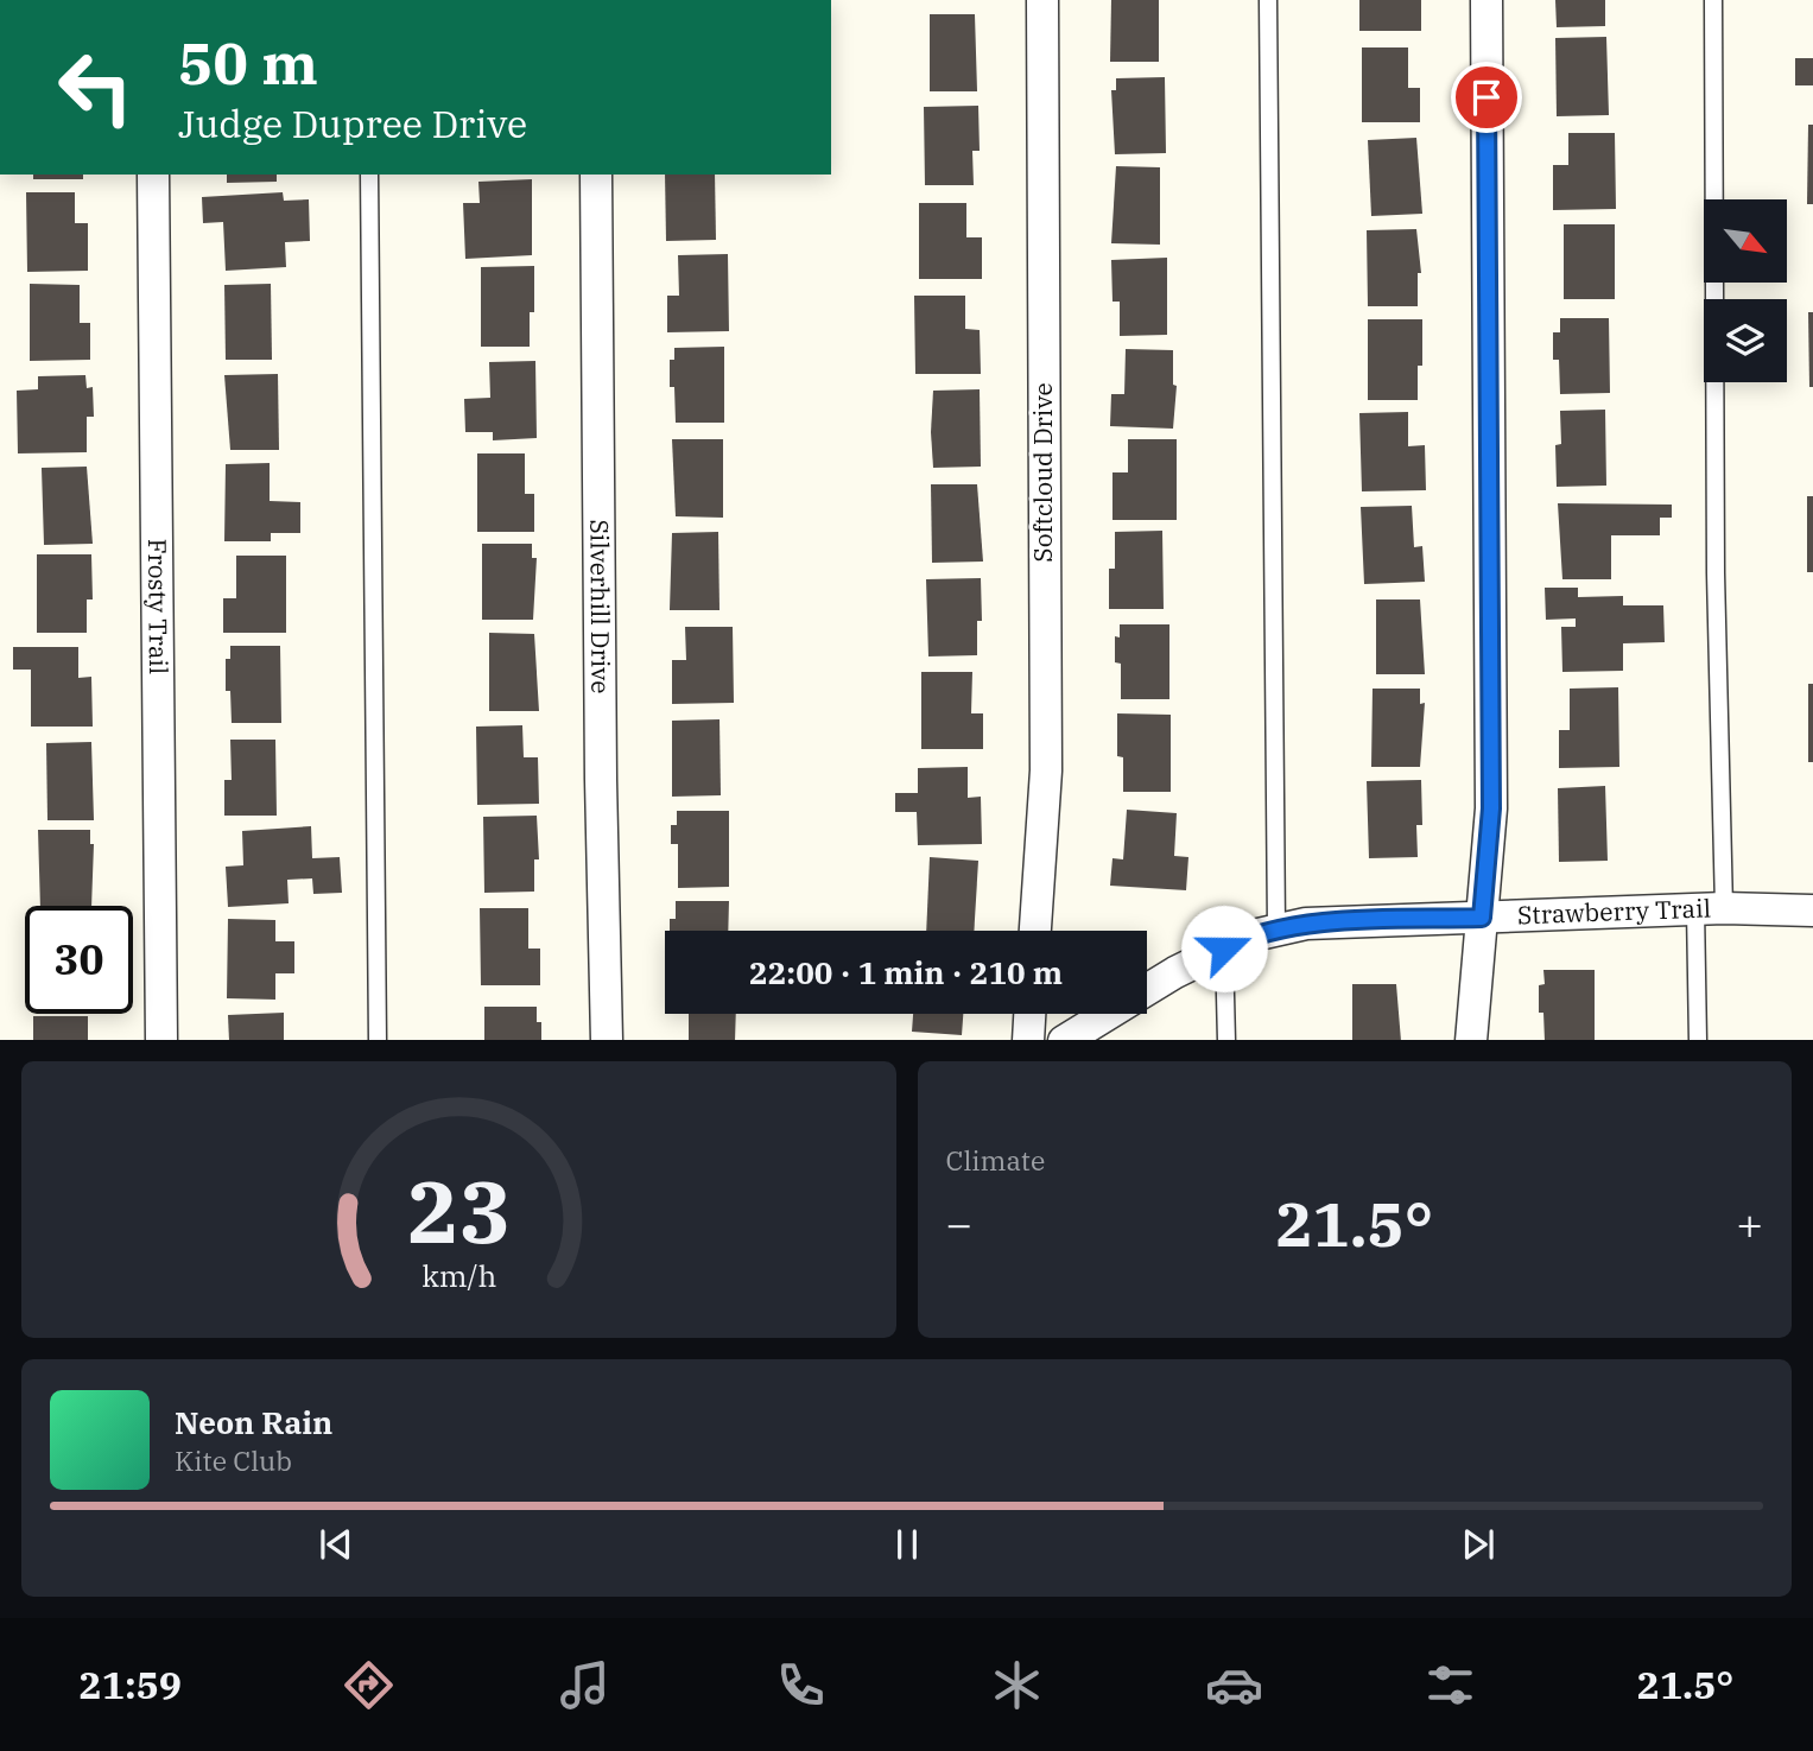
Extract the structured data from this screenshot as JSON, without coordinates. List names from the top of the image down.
{
  "streets": {
    "street": [
      "Softcloud Drive",
      "Frosty Trail",
      "Silverhill Drive",
      "Strawberry Trail"
    ]
  },
  "north": "bottom right",
  "page": {
    "turn": ["50 m", "Judge Dupree Drive"],
    "limit": "30",
    "trip": "22:00 · 1 min · 210 m",
    "tile": "Climate",
    "heat": ["−", "21.5°", "+"],
    "song": ["Neon Rain", "Kite Club"],
    "tabs": ["21:59", "21.5°"],
    "gauge": ["23", "km/h"]
  }
}
